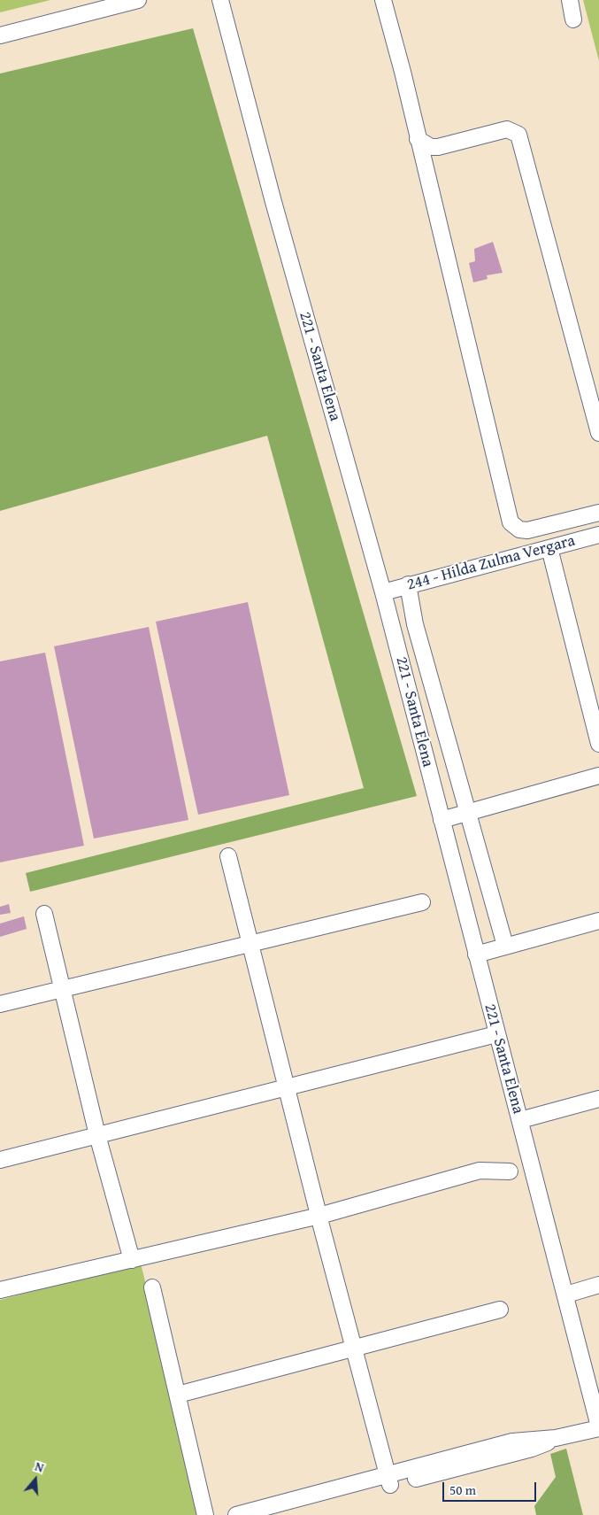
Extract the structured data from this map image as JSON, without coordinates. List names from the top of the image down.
{
  "streets": {
    "street": ["221 - Santa Elena", "244 - Hilda Zulma Vergara"]
  },
  "crossings": [
    ["221 - Santa Elena", "244 - Hilda Zulma Vergara"]
  ],
  "scale_bar": "50 m",
  "north": "top"
}
